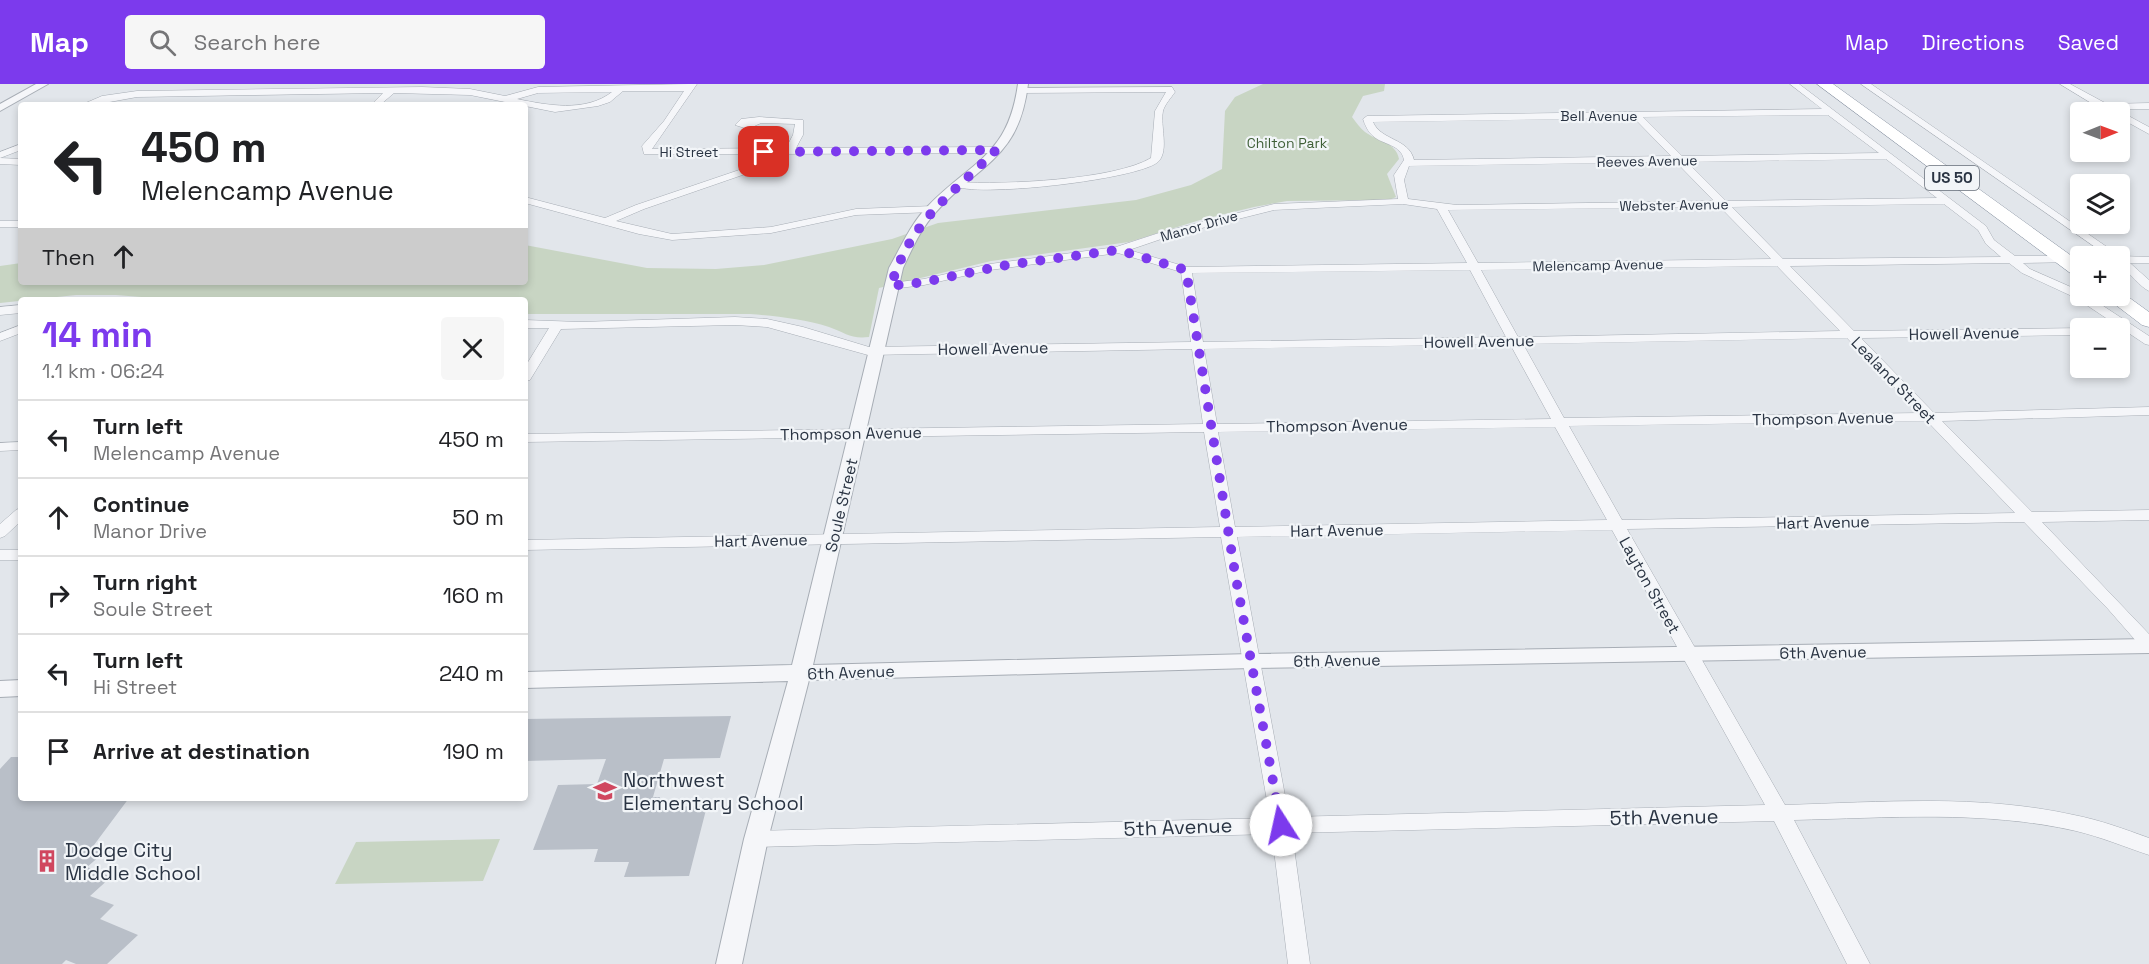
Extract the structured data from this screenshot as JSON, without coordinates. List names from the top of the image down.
{
  "streets": {
    "highway": ["US 50"],
    "street": [
      "Bell Avenue",
      "Hi Street",
      "Reeves Avenue",
      "Webster Avenue",
      "Manor Drive",
      "Melencamp Avenue",
      "Howell Avenue",
      "Lealand Street",
      "Thompson Avenue",
      "Soule Street",
      "Hart Avenue",
      "Layton Street",
      "6th Avenue",
      "5th Avenue"
    ]
  },
  "crossings": [
    ["Bell Avenue", "Reeves Avenue"],
    ["Bell Avenue", "Lealand Street"],
    ["Hi Street", "Soule Street"],
    ["Reeves Avenue", "Lealand Street"],
    ["Webster Avenue", "Manor Drive"],
    ["Webster Avenue", "Lealand Street"],
    ["Webster Avenue", "Layton Street"],
    ["Manor Drive", "Melencamp Avenue"],
    ["Manor Drive", "Soule Street"],
    ["Melencamp Avenue", "Lealand Street"],
    ["Melencamp Avenue", "Layton Street"],
    ["Howell Avenue", "Lealand Street"],
    ["Howell Avenue", "Soule Street"],
    ["Howell Avenue", "Layton Street"],
    ["Lealand Street", "Thompson Avenue"],
    ["Lealand Street", "Hart Avenue"],
    ["Lealand Street", "6th Avenue"],
    ["Thompson Avenue", "Soule Street"],
    ["Thompson Avenue", "Layton Street"],
    ["Soule Street", "Hart Avenue"],
    ["Soule Street", "6th Avenue"],
    ["Soule Street", "5th Avenue"],
    ["Hart Avenue", "Layton Street"],
    ["Layton Street", "6th Avenue"],
    ["Layton Street", "5th Avenue"]
  ],
  "parks": ["Chilton Park"],
  "places": {
    "school or university": ["Northwest Elementary School"],
    "building": ["Dodge City Middle School"]
  },
  "north": "right",
  "page": {
    "header": "Map",
    "search": "Search here",
    "nav": ["Map", "Directions", "Saved"],
    "map_buttons": ["+", "−"],
    "turn": ["450 m", "Melencamp Avenue"],
    "then": "Then",
    "heading": ["14 min", "1.1 km · 06:24"],
    "list": [
      {
        "name": "Turn left",
        "note": "Melencamp Avenue",
        "value": "450 m"
      },
      {
        "name": "Continue",
        "note": "Manor Drive",
        "value": "50 m"
      },
      {
        "name": "Turn right",
        "note": "Soule Street",
        "value": "160 m"
      },
      {
        "name": "Turn left",
        "note": "Hi Street",
        "value": "240 m"
      },
      {
        "name": "Arrive at destination",
        "value": "190 m"
      }
    ]
  }
}
